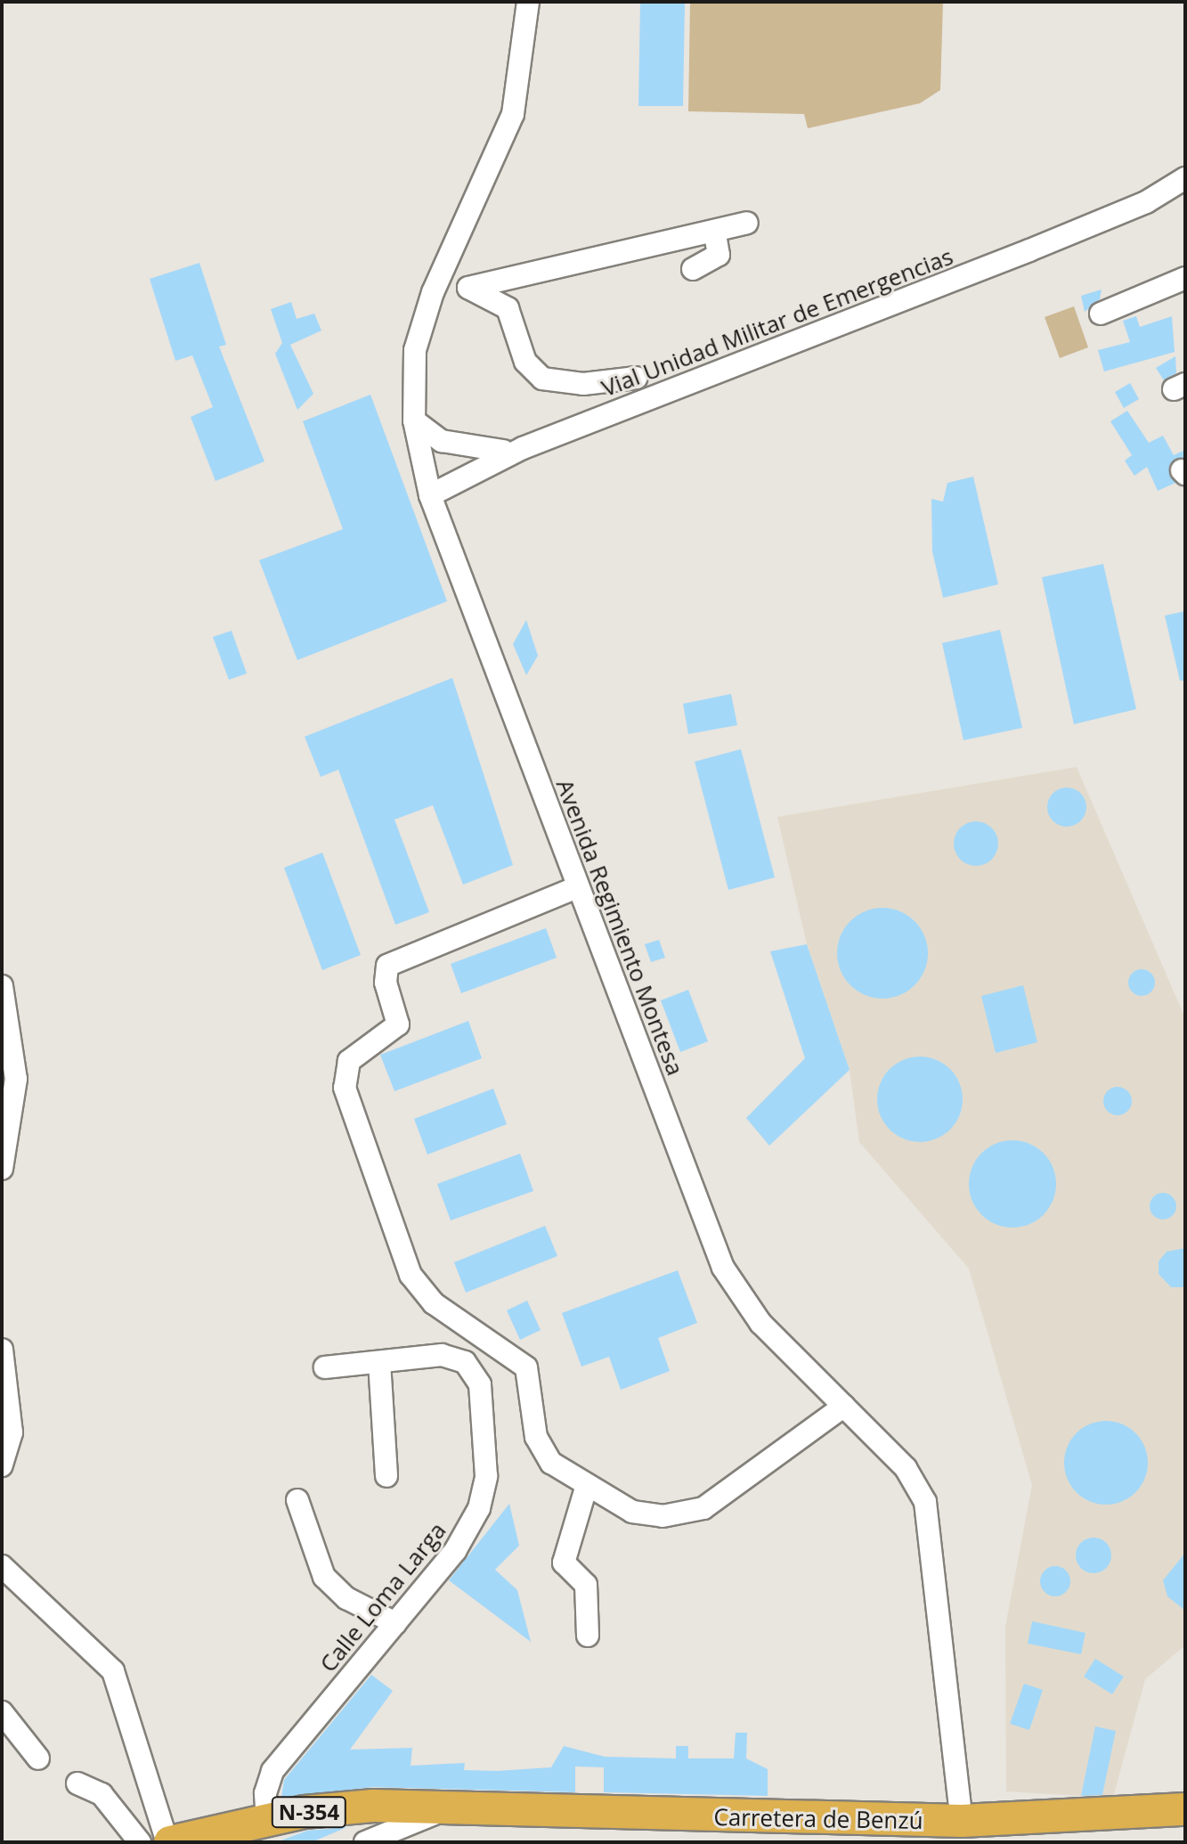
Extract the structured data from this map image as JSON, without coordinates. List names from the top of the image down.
{
  "streets": {
    "highway": ["N-354", "Carretera de Benzú"],
    "street": ["Vial Unidad Militar de Emergencias", "Avenida Regimiento Montesa", "Calle Loma Larga"]
  },
  "crossings": [
    ["Vial Unidad Militar de Emergencias", "Avenida Regimiento Montesa"],
    ["Avenida Regimiento Montesa", "Carretera de Benzú"],
    ["Calle Loma Larga", "N-354"],
    ["N-354", "Carretera de Benzú"]
  ]
}
